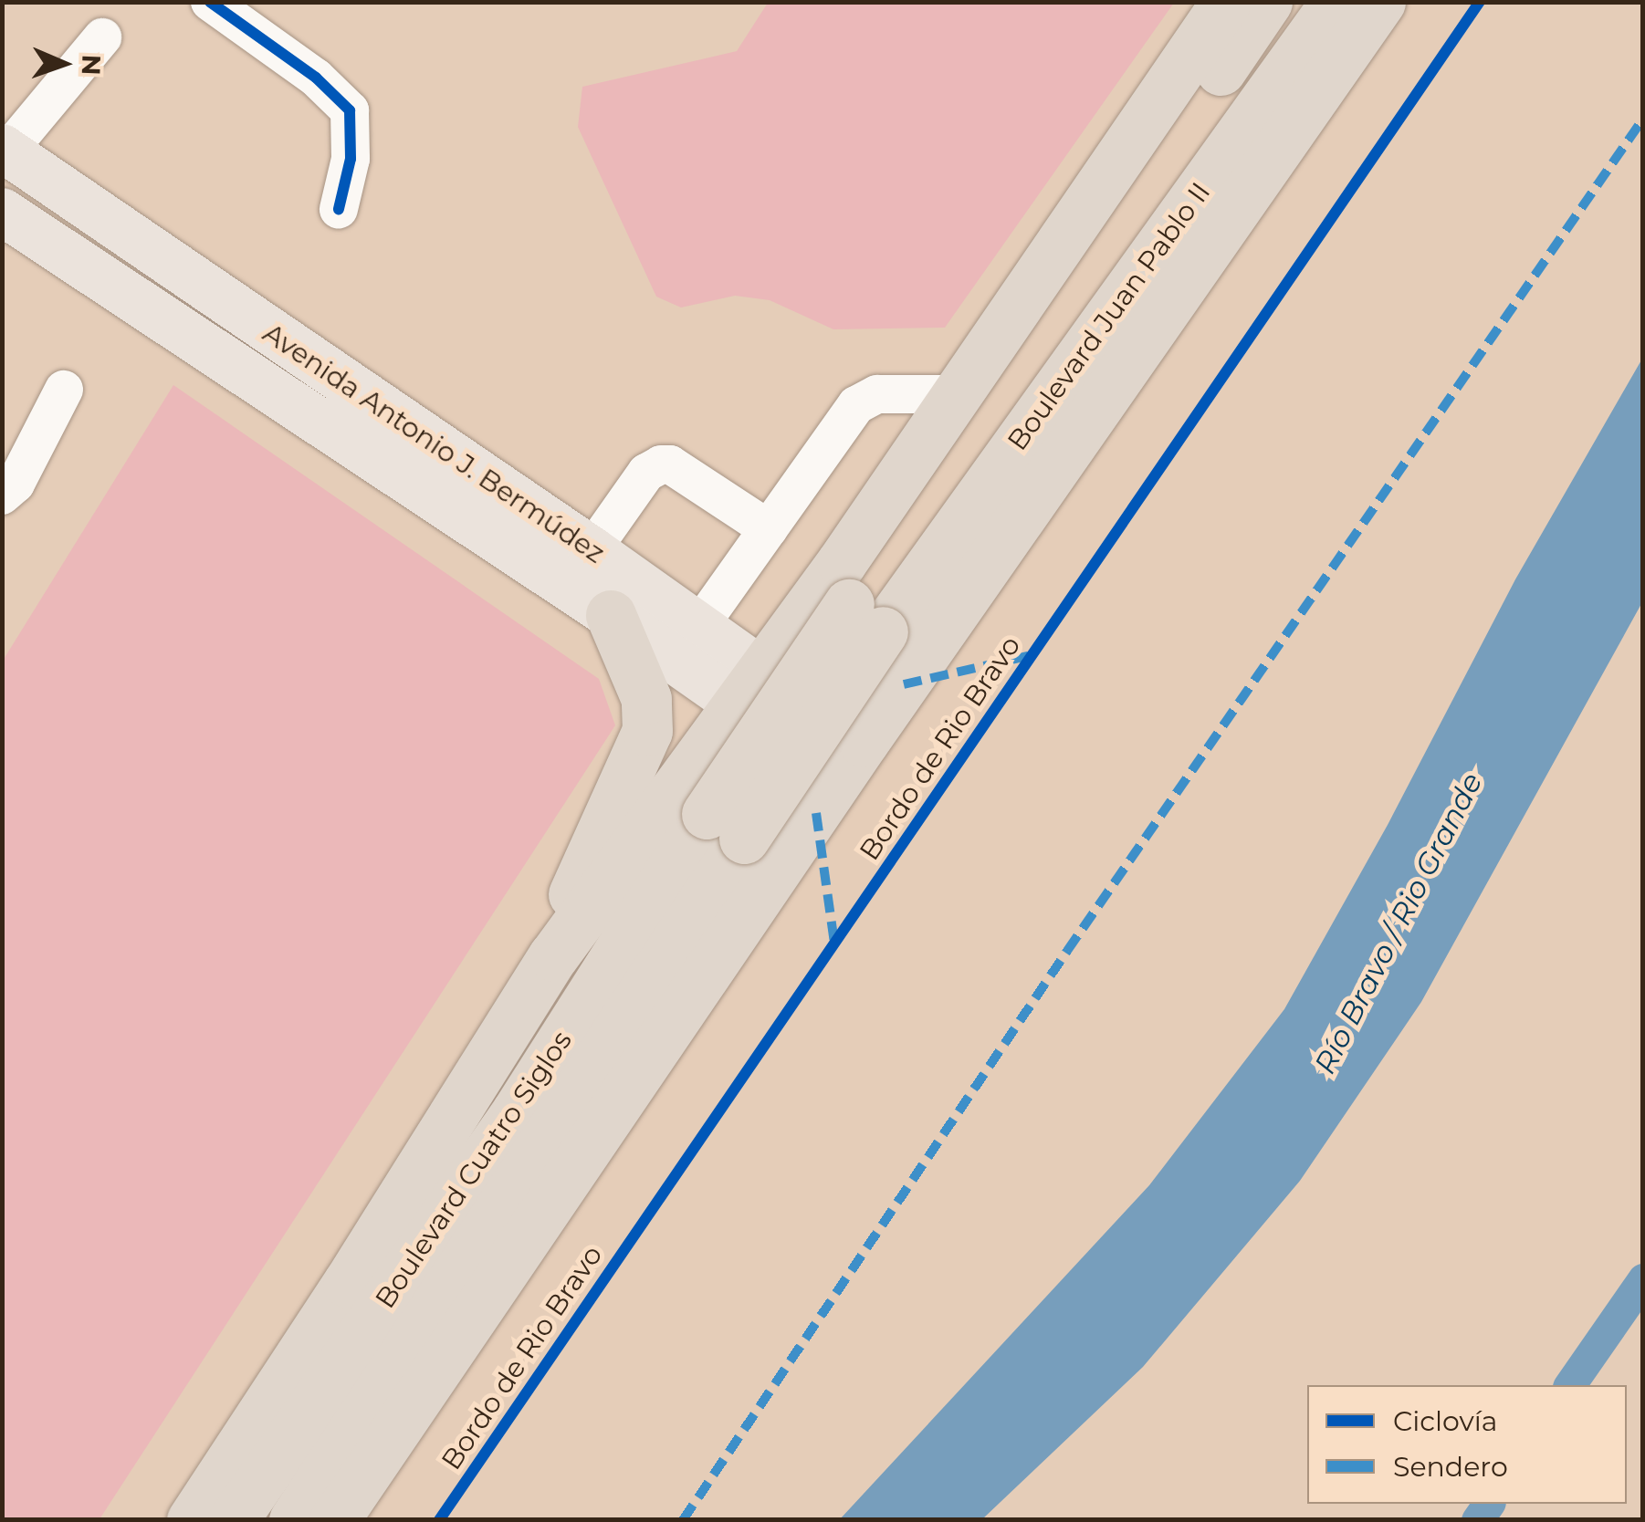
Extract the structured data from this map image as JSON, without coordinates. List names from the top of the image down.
{
  "streets": {
    "highway": ["Boulevard Juan Pablo II", "Boulevard Cuatro Siglos"],
    "main road": ["Avenida Antonio J. Bermúdez"],
    "cycle path": ["Bordo de Rio Bravo"]
  },
  "water": ["Río Bravo / Rio Grande"],
  "legend": ["Ciclovía", "Sendero"],
  "north": "right"
}
